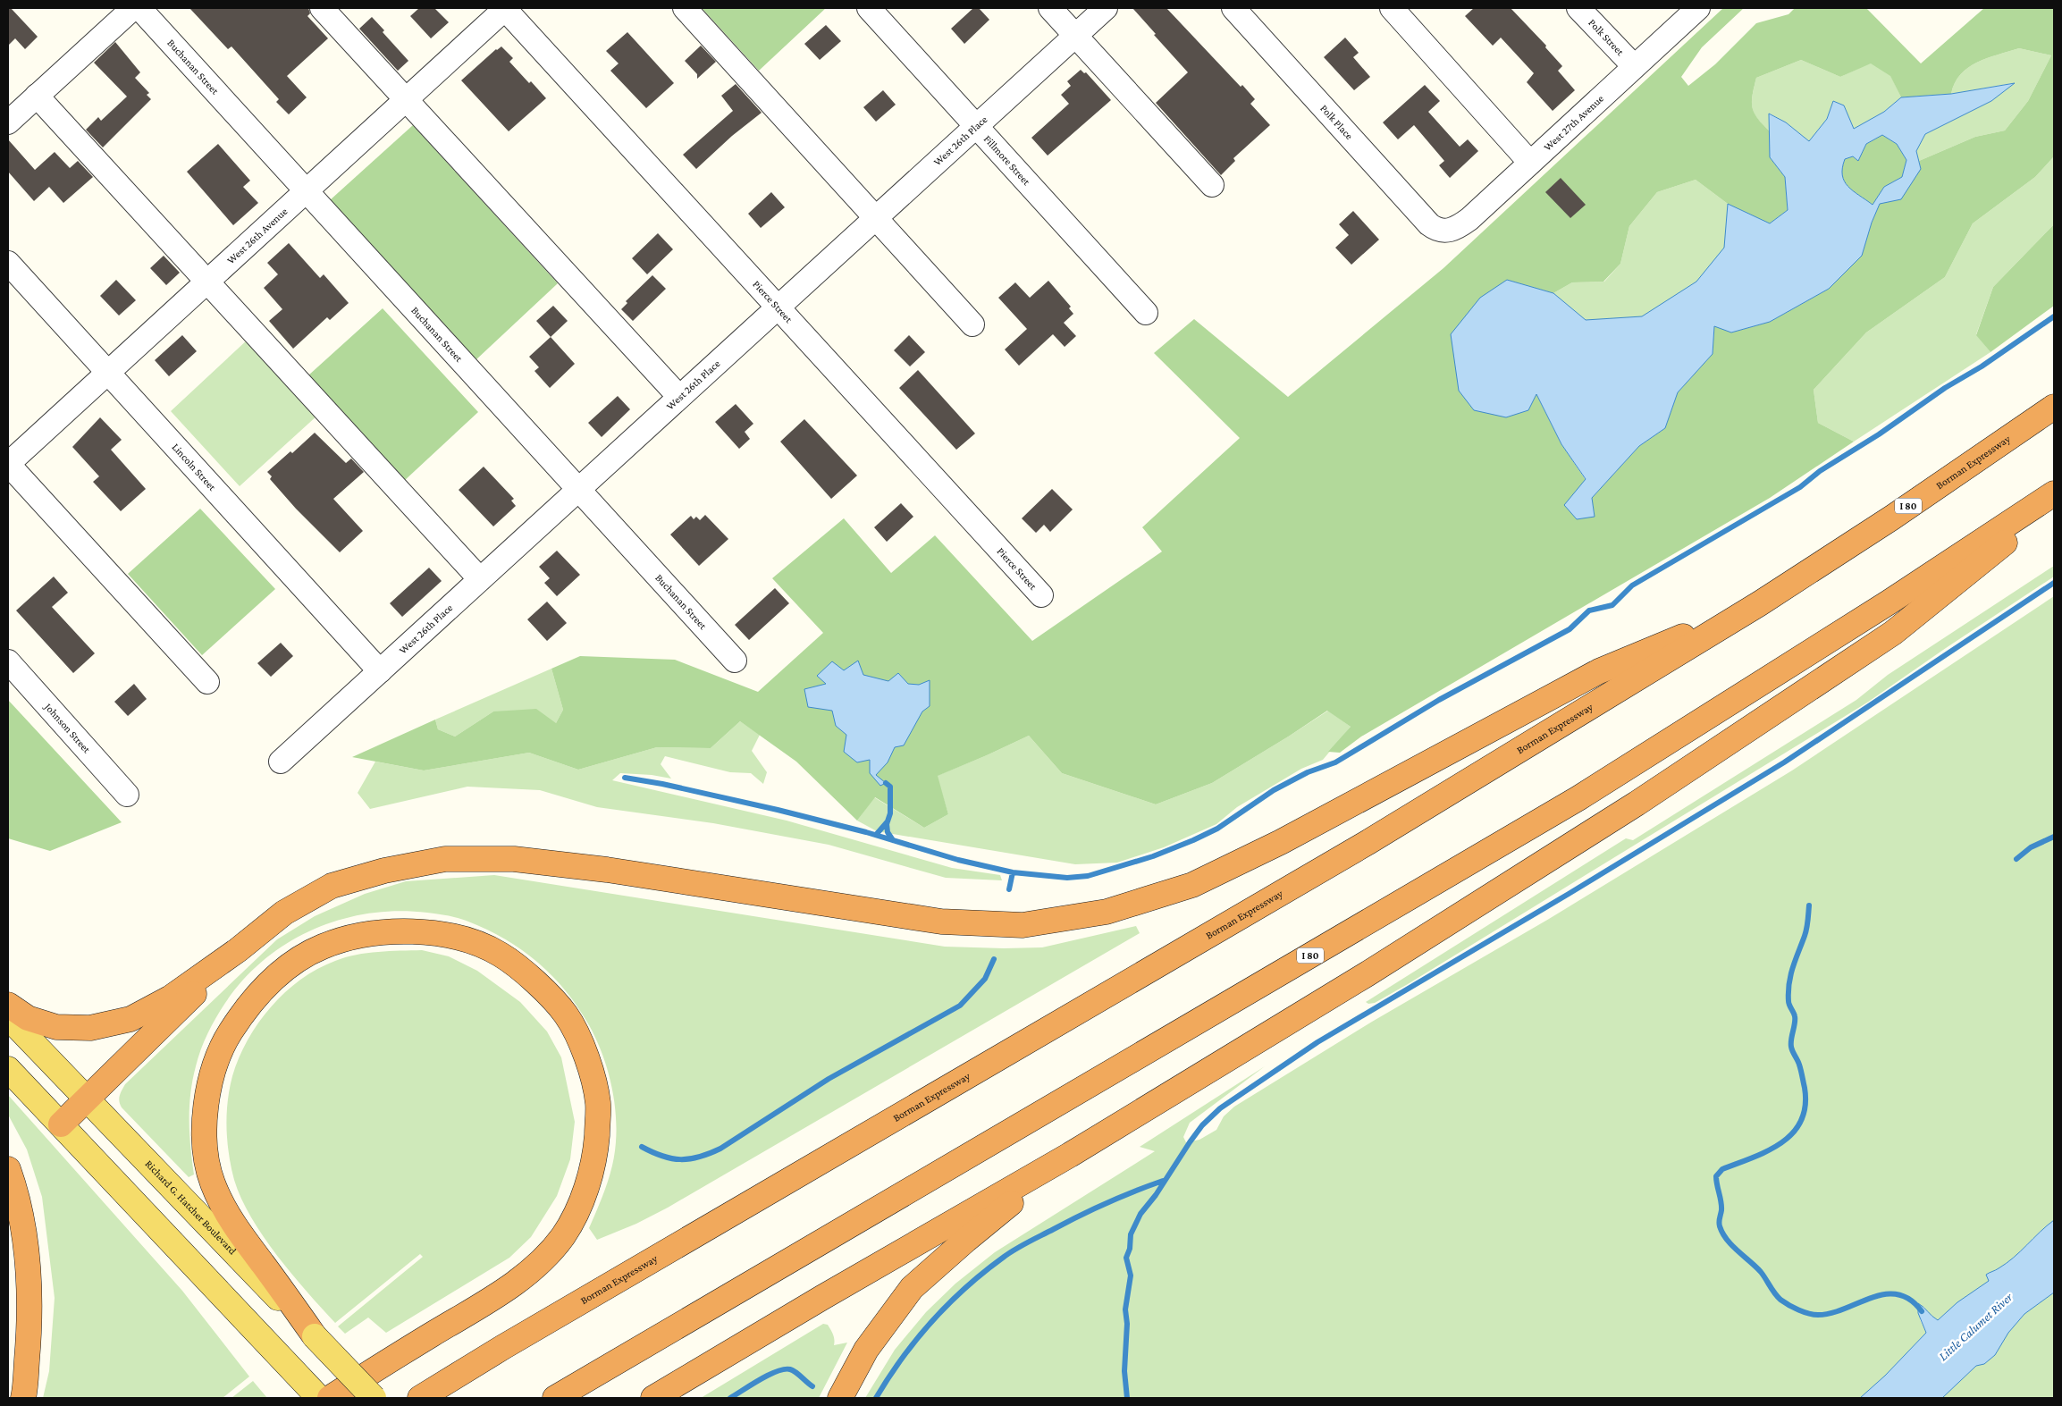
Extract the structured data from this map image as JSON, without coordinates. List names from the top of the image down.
{
  "streets": {
    "highway": ["Borman Expressway", "I 80"],
    "main road": ["Richard G. Hatcher Boulevard"],
    "street": [
      "Polk Street",
      "Buchanan Street",
      "Polk Place",
      "West 27th Avenue",
      "West 26th Place",
      "Fillmore Street",
      "West 26th Avenue",
      "Pierce Street",
      "Lincoln Street",
      "Johnson Street"
    ]
  },
  "crossings": [
    ["Polk Street", "West 27th Avenue"],
    ["Buchanan Street", "West 26th Place"],
    ["Buchanan Street", "West 26th Avenue"],
    ["Polk Place", "West 27th Avenue"],
    ["West 26th Place", "Fillmore Street"],
    ["West 26th Place", "Pierce Street"],
    ["West 26th Place", "Lincoln Street"],
    ["West 26th Avenue", "Pierce Street"],
    ["West 26th Avenue", "Lincoln Street"]
  ],
  "water": ["Little Calumet River"]
}
